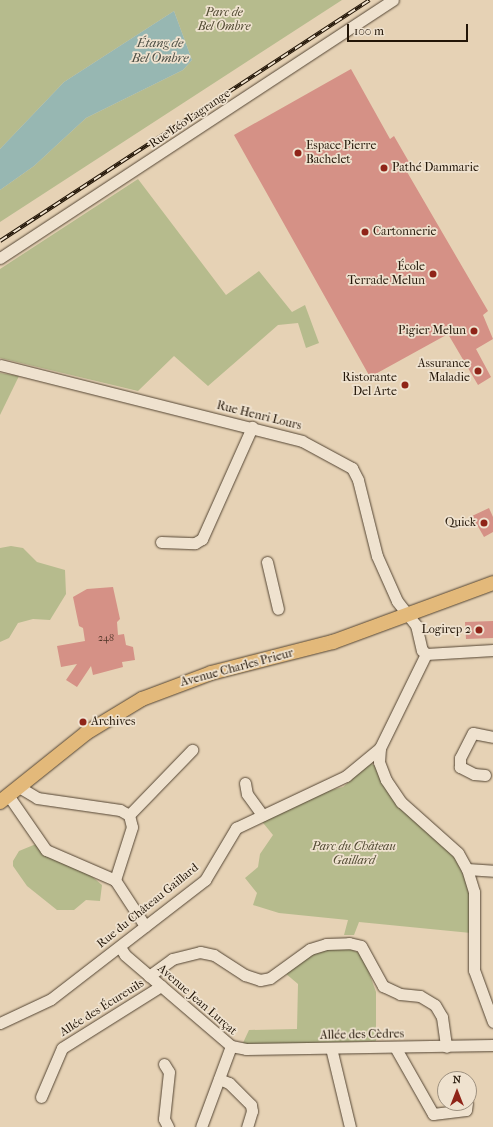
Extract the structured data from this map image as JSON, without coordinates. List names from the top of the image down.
{
  "streets": {
    "main road": ["Avenue Charles Prieur"],
    "street": [
      "Rue Léo Lagrange",
      "Rue Henri Lours",
      "Rue du Château Gaillard",
      "Avenue Jean Lurçat",
      "Allée des Écureuils",
      "Allée des Cèdres"
    ]
  },
  "crossings": [
    ["Rue Henri Lours", "Avenue Charles Prieur"],
    ["Rue du Château Gaillard", "Avenue Jean Lurçat"],
    ["Avenue Jean Lurçat", "Allée des Écureuils"],
    ["Avenue Jean Lurçat", "Allée des Cèdres"]
  ],
  "water": ["Étang de Bel Ombre"],
  "parks": ["Parc de Bel Ombre", "Parc du Château Gaillard"],
  "places": [
    "Espace Pierre Bachelet",
    "Pathé Dammarie",
    "Cartonnerie",
    "École Terrade Melun",
    "Pigier Melun",
    "Assurance Maladie",
    "Ristorante Del Arte",
    "Quick",
    "Logirep 2",
    "Archives"
  ],
  "house_numbers": ["248"],
  "scale_bar": "100 m",
  "north": "top"
}
